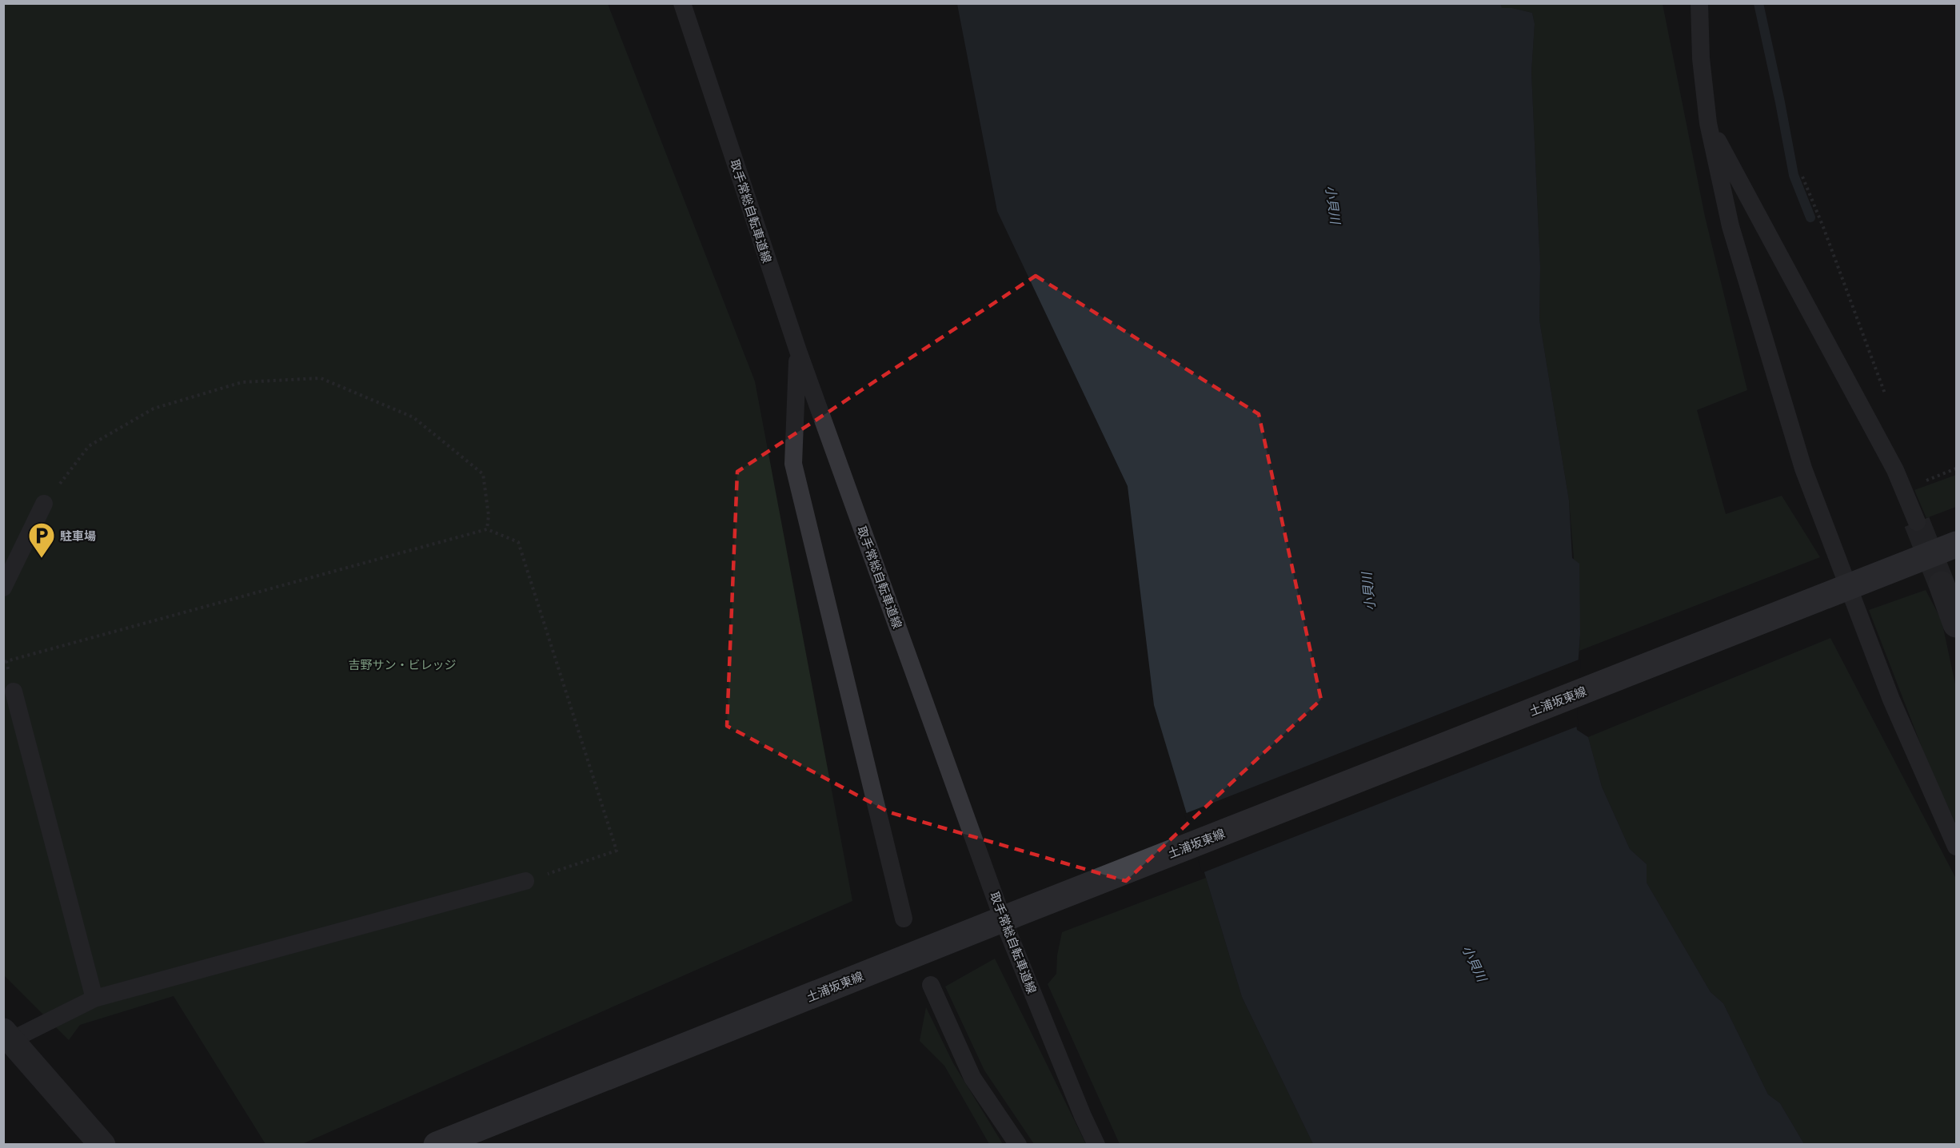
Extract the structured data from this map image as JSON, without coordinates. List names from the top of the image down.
{
  "streets": {
    "main road": ["土浦坂東線"],
    "lane": ["取手常総自転車道線"]
  },
  "crossings": [
    ["取手常総自転車道線", "土浦坂東線"]
  ],
  "water": ["小貝川"],
  "parks": ["吉野サン・ビレッジ"],
  "places": {
    "parking": ["駐車場"]
  }
}
